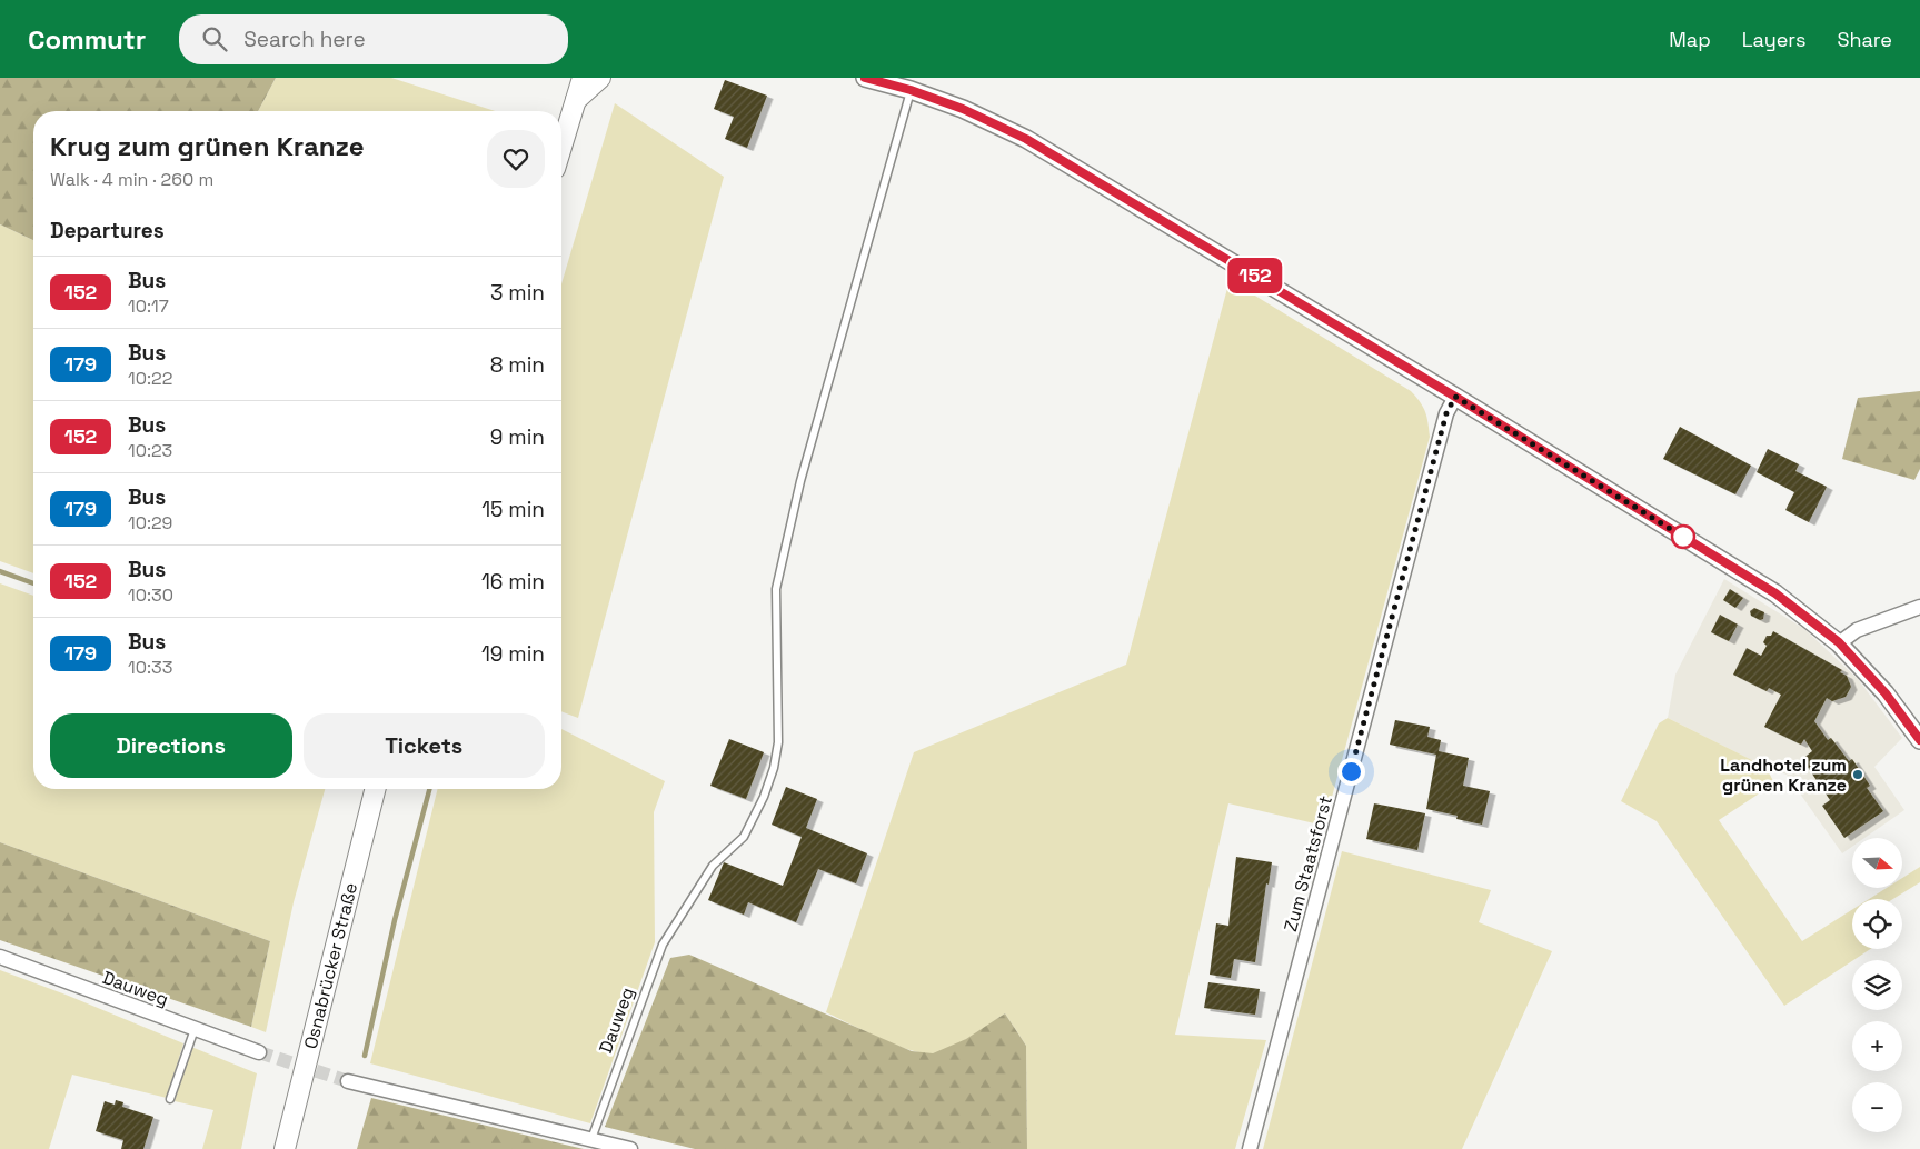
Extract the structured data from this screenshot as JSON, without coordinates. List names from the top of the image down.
{
  "streets": {
    "main road": ["Osnabrücker Straße"],
    "street": ["Zum Staatsforst", "Dauweg"]
  },
  "places": ["Landhotel zum grünen Kranze"],
  "lines": ["bus line 152"],
  "north": "right",
  "page": {
    "header": "Commutr",
    "search": "Search here",
    "nav": ["Map", "Layers", "Share"],
    "on_map": "152",
    "heading": [
      ["Krug zum grünen Kranze", "Walk · 4 min · 260 m"],
      "Departures"
    ],
    "list": [
      {
        "mark": "152",
        "name": "Bus",
        "note": "10:17",
        "value": "3 min"
      },
      {
        "mark": "179",
        "name": "Bus",
        "note": "10:22",
        "value": "8 min"
      },
      {
        "mark": "152",
        "name": "Bus",
        "note": "10:23",
        "value": "9 min"
      },
      {
        "mark": "179",
        "name": "Bus",
        "note": "10:29",
        "value": "15 min"
      },
      {
        "mark": "152",
        "name": "Bus",
        "note": "10:30",
        "value": "16 min"
      },
      {
        "mark": "179",
        "name": "Bus",
        "note": "10:33",
        "value": "19 min"
      }
    ],
    "buttons": ["Directions", "Tickets"],
    "map_buttons": ["+", "−"]
  }
}
